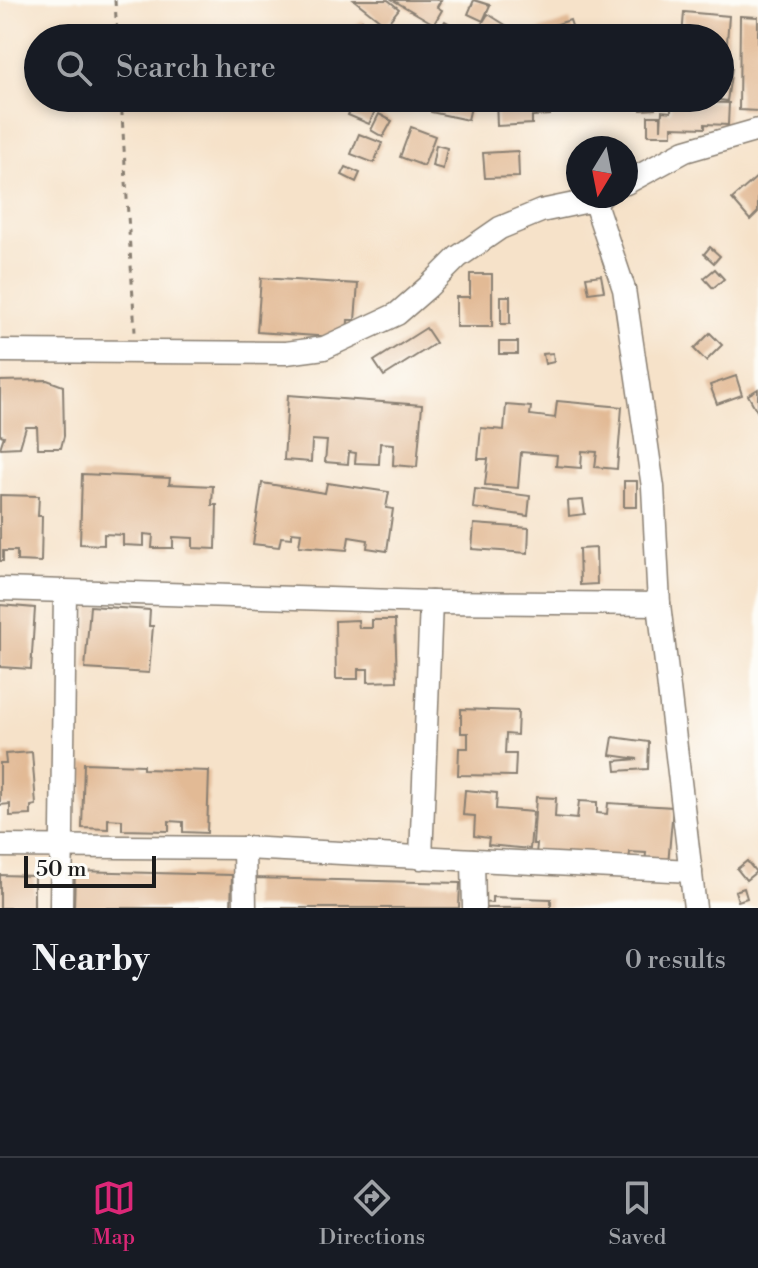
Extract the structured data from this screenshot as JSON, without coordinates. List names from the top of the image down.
{
  "scale_bar": "50 m",
  "north": "bottom",
  "page": {
    "search": "Search here",
    "scale": "50 m",
    "heading": ["Nearby", "0 results"],
    "nav": ["Map", "Directions", "Saved"]
  }
}
